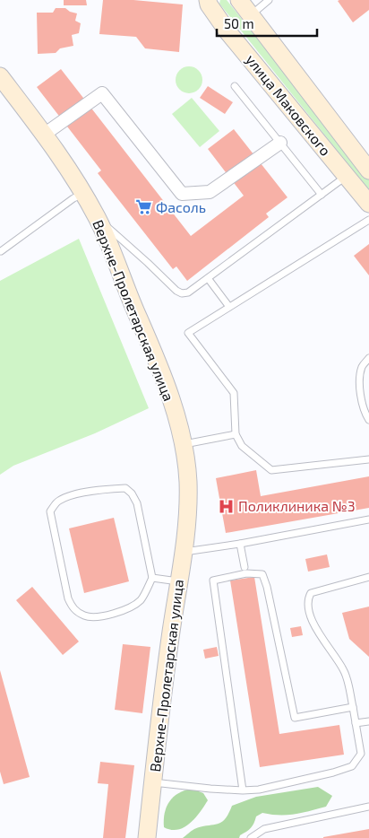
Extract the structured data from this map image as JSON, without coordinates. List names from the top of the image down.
{
  "streets": {
    "street": ["улица Маковского", "Верхне-Пролетарская улица"]
  },
  "places": {
    "supermarket": ["Фасоль"],
    "hospital": ["Поликлиника №3"]
  },
  "scale_bar": "50 m"
}
